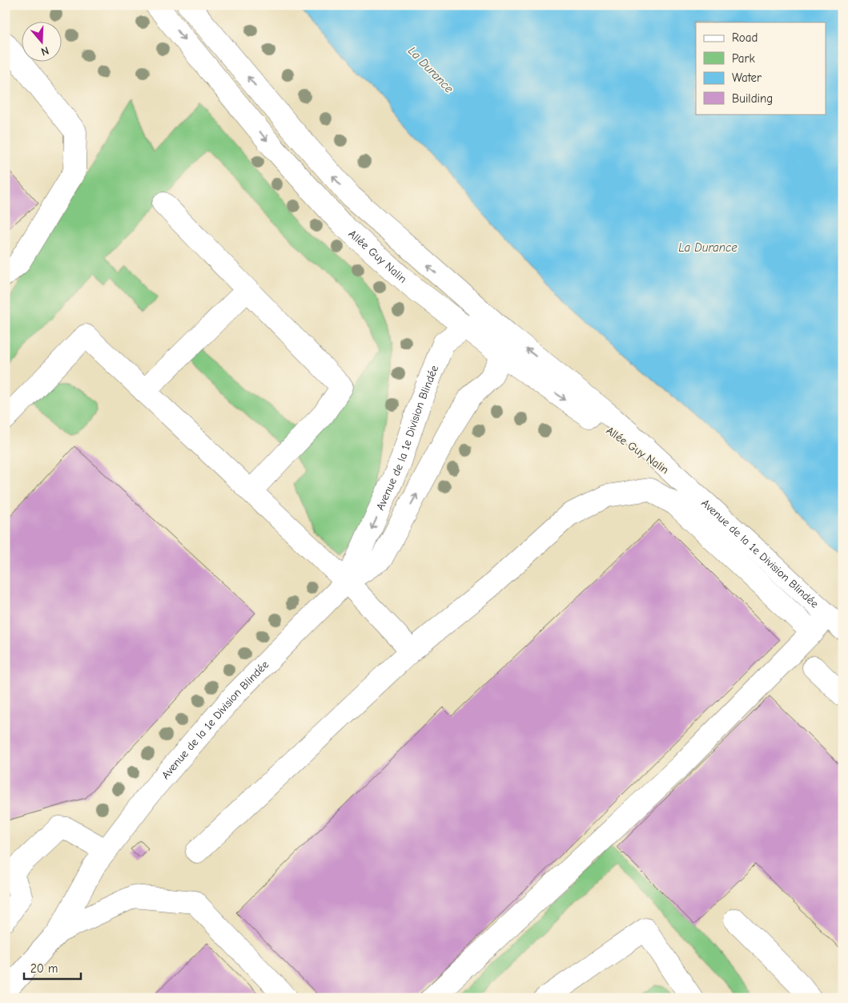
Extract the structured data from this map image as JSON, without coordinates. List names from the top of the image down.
{
  "streets": {
    "street": ["Allée Guy Nalin", "Avenue de la 1e Division Blindée"]
  },
  "crossings": [
    ["Allée Guy Nalin", "Avenue de la 1e Division Blindée"]
  ],
  "water": ["La Durance"],
  "legend": [
    "Road",
    "Park",
    "Water",
    "Building"
  ],
  "scale_bar": "20 m",
  "north": "bottom"
}
